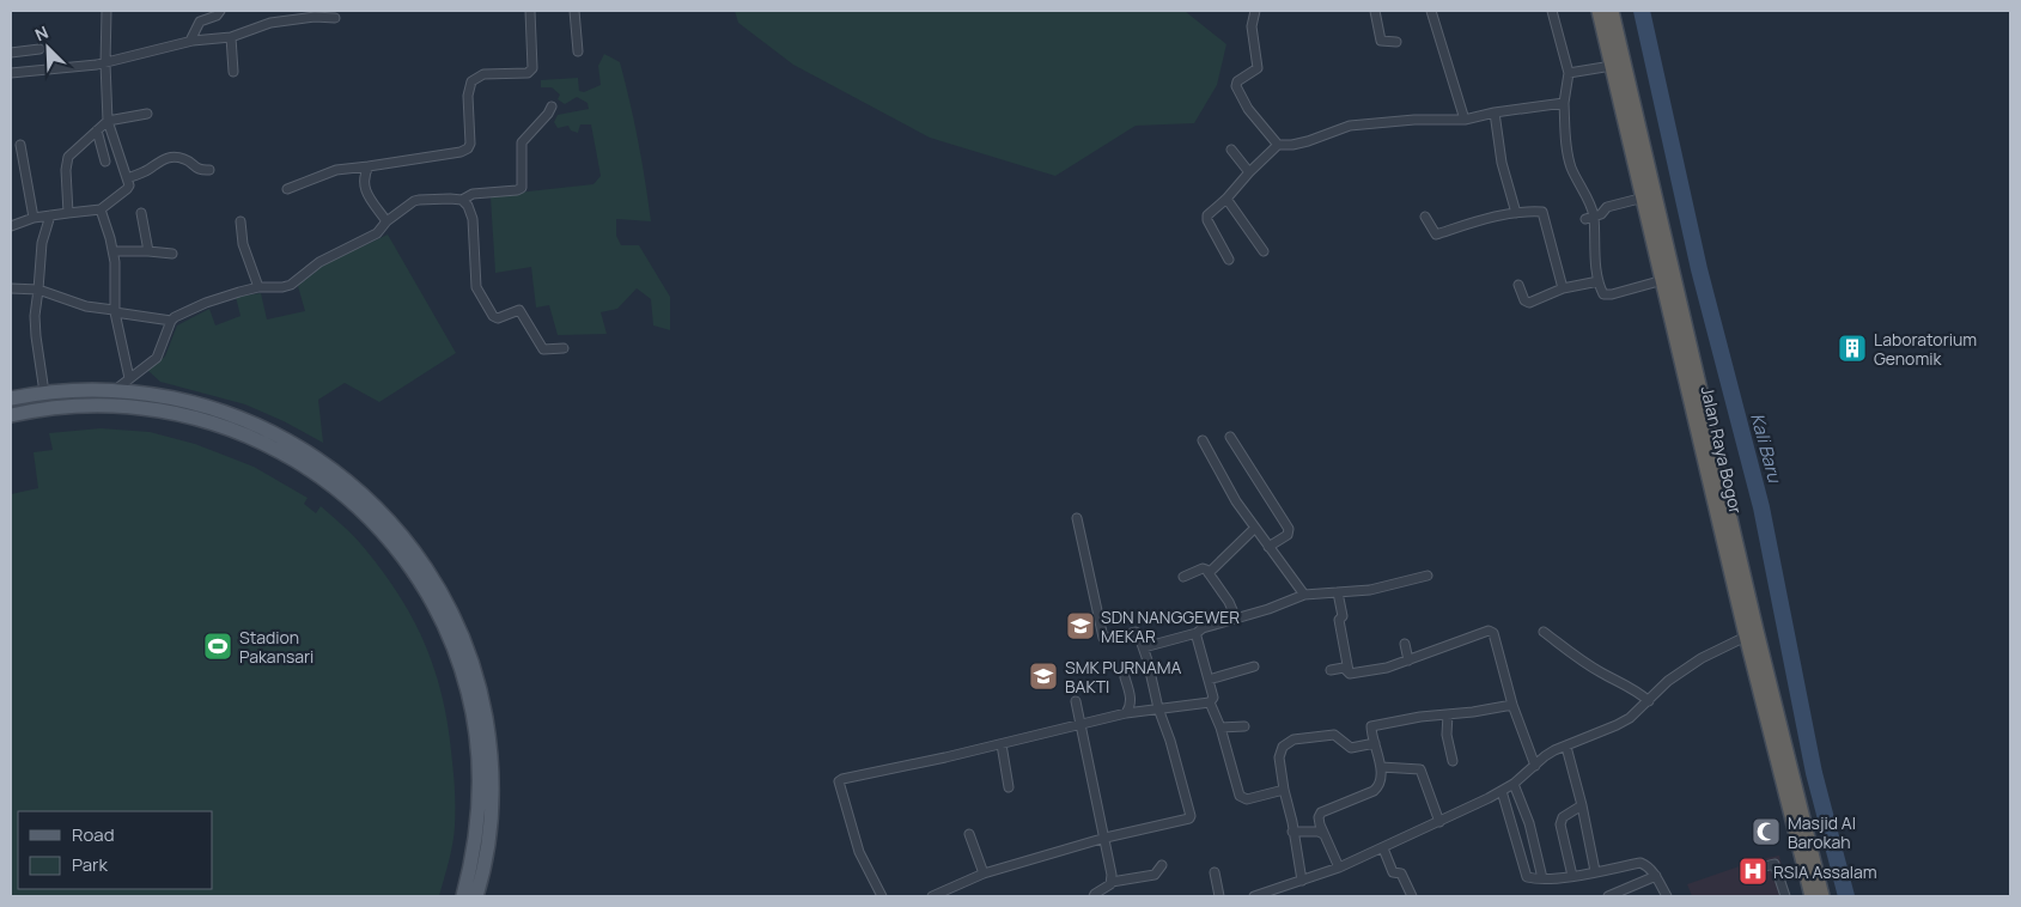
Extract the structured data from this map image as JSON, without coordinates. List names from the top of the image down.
{
  "streets": {
    "highway": ["Jalan Raya Bogor"]
  },
  "water": ["Kali Baru"],
  "places": {
    "building": ["Laboratorium Genomik"],
    "school or university": ["SDN NANGGEWER MEKAR", "SMK PURNAMA BAKTI"],
    "sports": ["Stadion Pakansari"],
    "mosque": ["Masjid Al Barokah"],
    "hospital": ["RSIA Assalam"]
  },
  "legend": ["Road", "Park"],
  "north": "top left"
}
